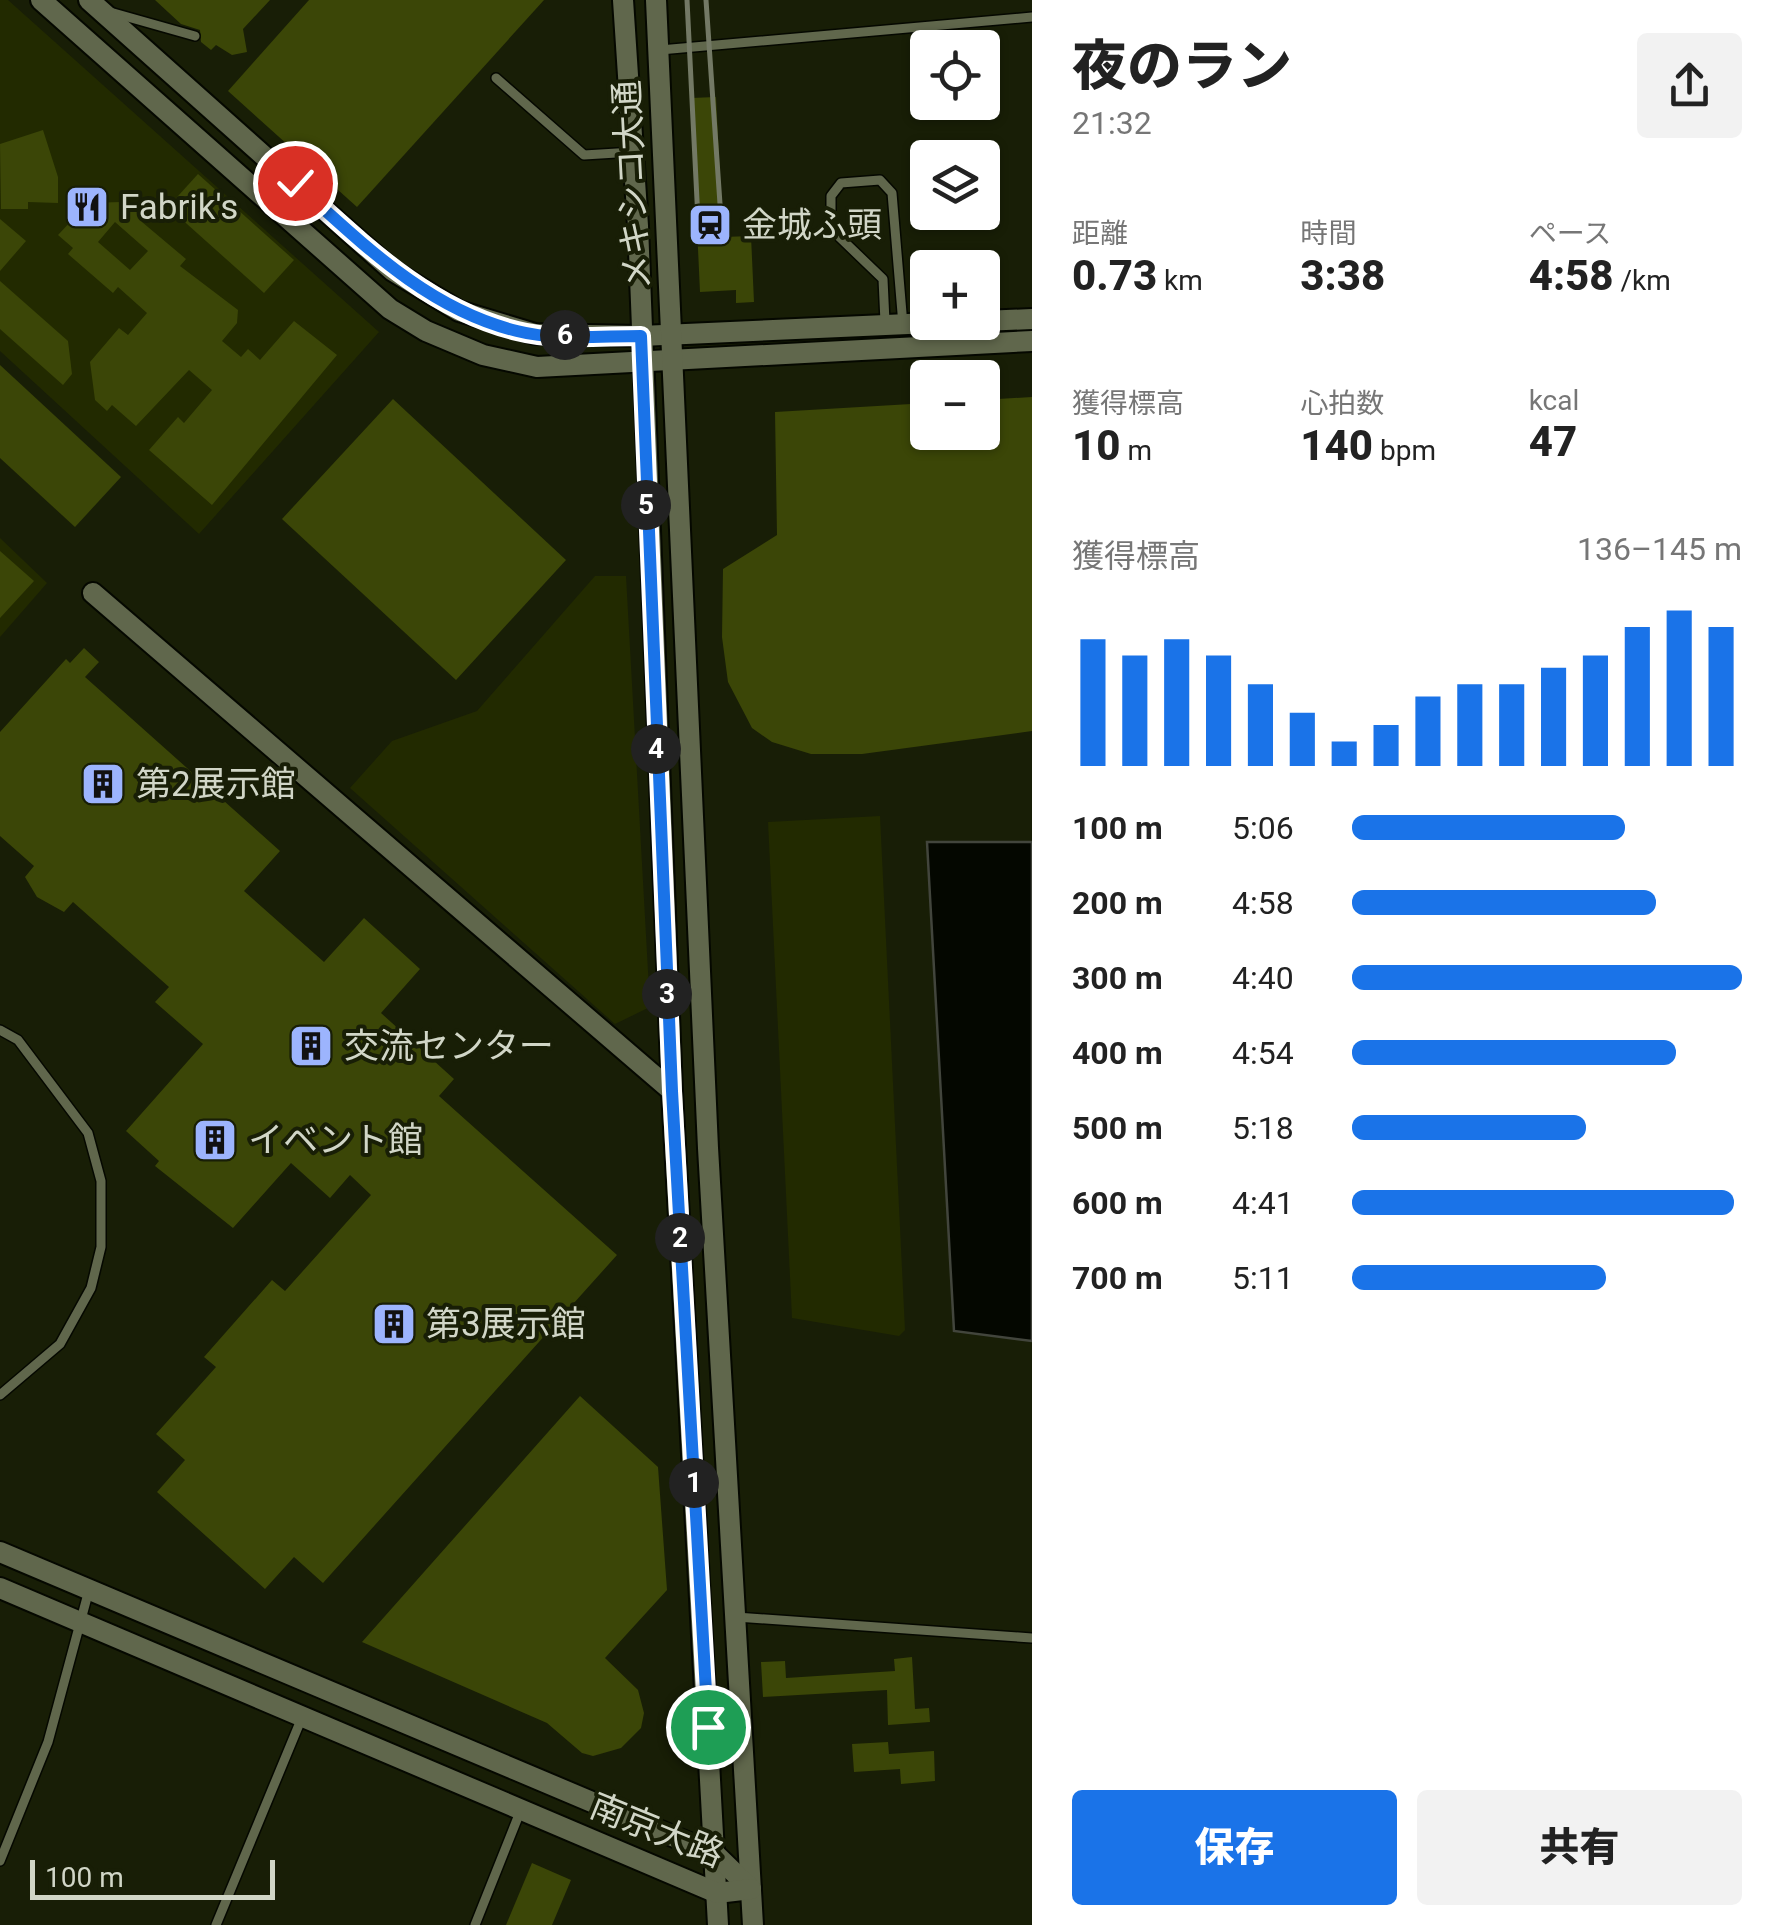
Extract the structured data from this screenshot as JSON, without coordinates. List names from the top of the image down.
{
  "streets": {
    "street": ["メキシコ大通", "南京大路"]
  },
  "crossings": [
    ["メキシコ大通", "南京大路"]
  ],
  "places": {
    "restaurant": ["Fabrik's"],
    "station": ["金城ふ頭"],
    "building": [
      "第2展示館",
      "交流センター",
      "イベント館",
      "第3展示館"
    ]
  },
  "scale_bar": "100 m",
  "page": {
    "heading": ["夜のラン", "21:32"],
    "map_buttons": ["+", "−"],
    "stats": [
      ["距離", "0.73 km"],
      ["時間", "3:38"],
      ["ペース", "4:58 /km"],
      ["獲得標高", "10 m"],
      ["心拍数", "140 bpm"],
      ["kcal", "47"]
    ],
    "pins": [
      "6",
      "5",
      "4",
      "3",
      "2",
      "1"
    ],
    "chart": ["獲得標高", "136–145 m"],
    "list": [
      {
        "name": "100 m",
        "note": "5:06"
      },
      {
        "name": "200 m",
        "note": "4:58"
      },
      {
        "name": "300 m",
        "note": "4:40"
      },
      {
        "name": "400 m",
        "note": "4:54"
      },
      {
        "name": "500 m",
        "note": "5:18"
      },
      {
        "name": "600 m",
        "note": "4:41"
      },
      {
        "name": "700 m",
        "note": "5:11"
      }
    ],
    "buttons": ["保存", "共有"],
    "scale": "100 m"
  }
}
